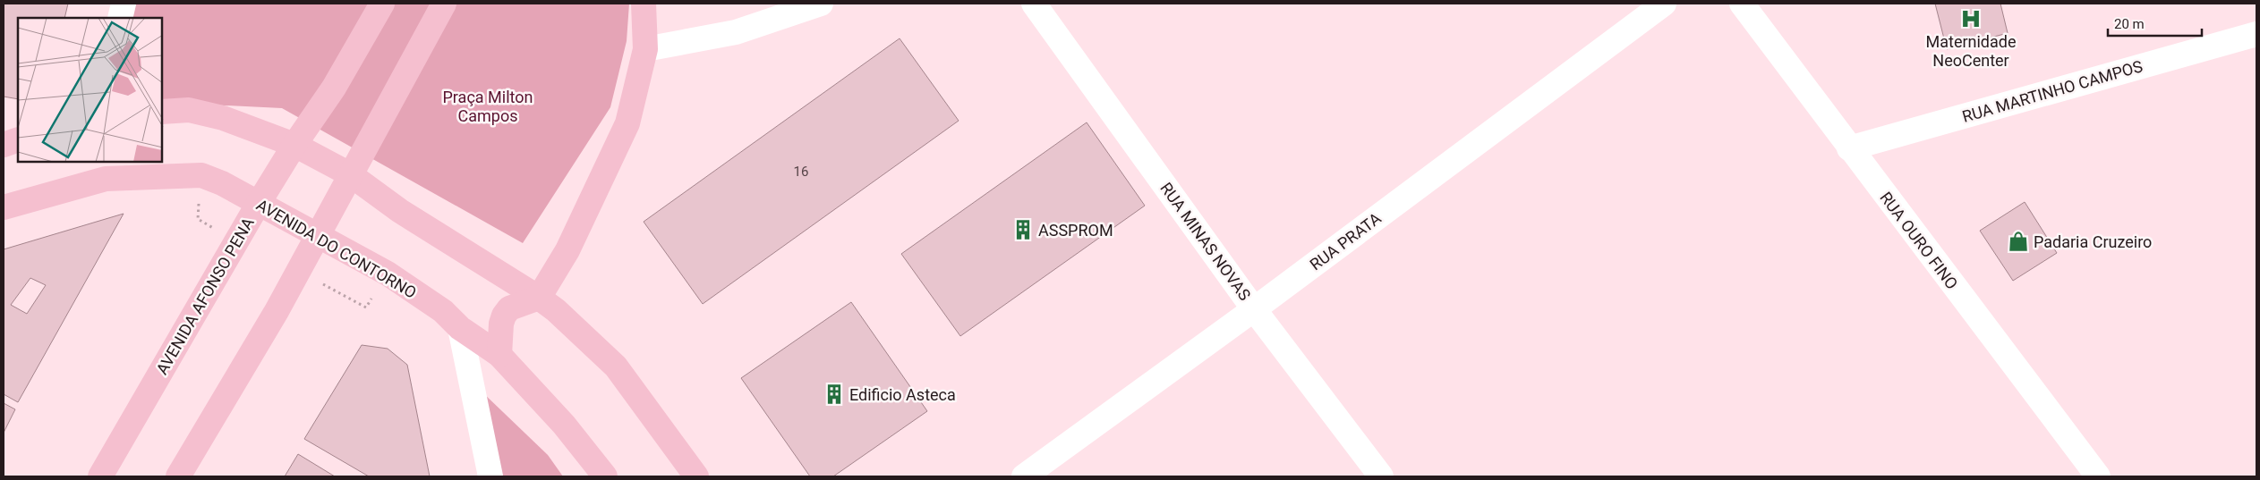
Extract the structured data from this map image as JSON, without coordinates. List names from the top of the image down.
{
  "streets": {
    "main road": ["AVENIDA DO CONTORNO", "AVENIDA AFONSO PENA"],
    "street": [
      "RUA MARTINHO CAMPOS",
      "RUA OURO FINO",
      "RUA MINAS NOVAS",
      "RUA PRATA"
    ]
  },
  "crossings": [
    ["RUA MARTINHO CAMPOS", "RUA OURO FINO"],
    ["RUA MINAS NOVAS", "RUA PRATA"],
    ["AVENIDA DO CONTORNO", "AVENIDA AFONSO PENA"]
  ],
  "parks": ["Praça Milton Campos"],
  "places": {
    "hospital": ["Maternidade NeoCenter"],
    "building": ["ASSPROM", "Edificio Asteca"],
    "shop": ["Padaria Cruzeiro"]
  },
  "house_numbers": ["16"],
  "scale_bar": "20 m"
}
